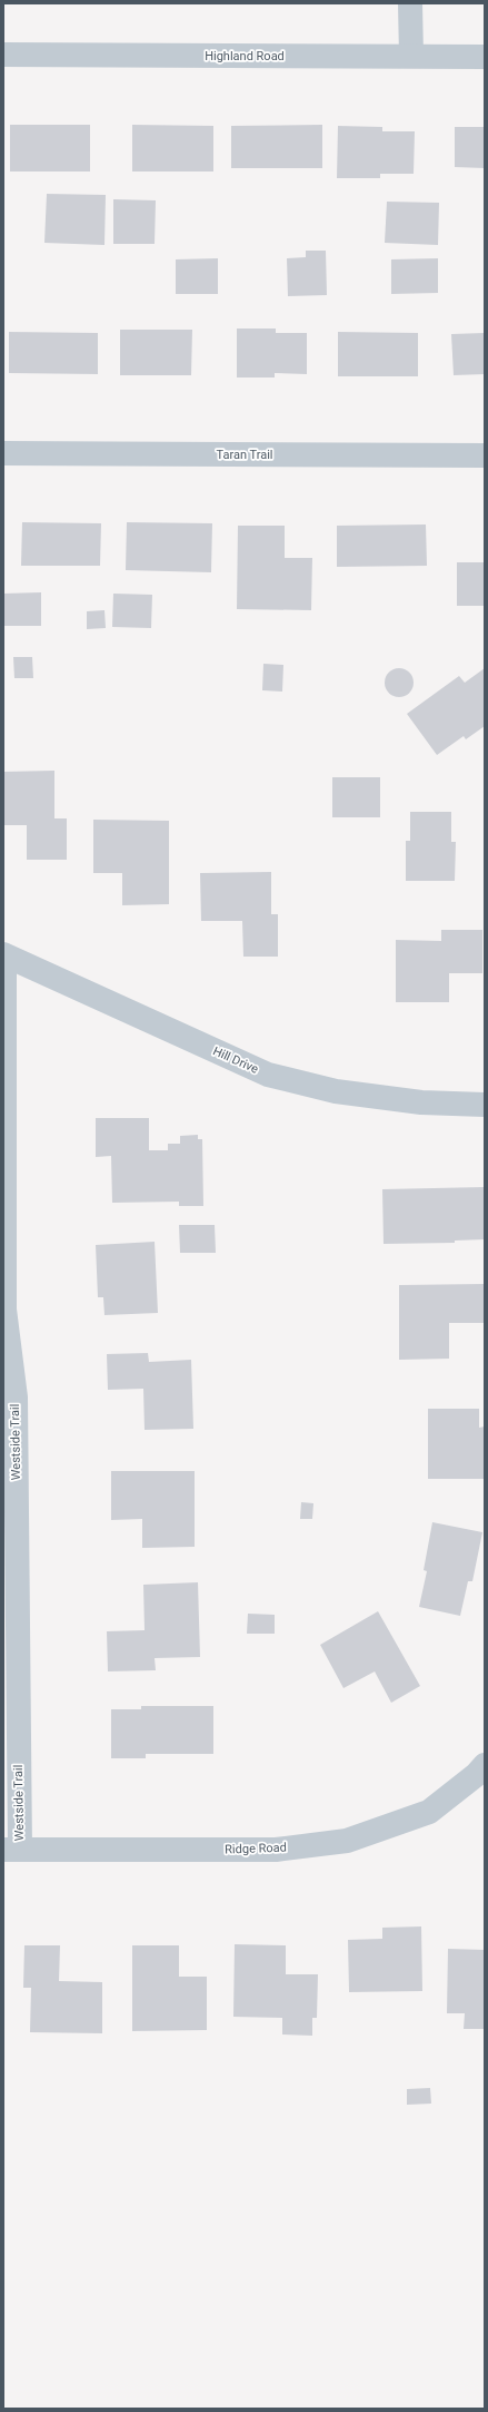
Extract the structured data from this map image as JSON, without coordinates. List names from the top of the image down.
{
  "streets": {
    "street": [
      "Highland Road",
      "Taran Trail",
      "Hill Drive",
      "Westside Trail",
      "Ridge Road"
    ]
  },
  "crossings": [
    ["Hill Drive", "Westside Trail"],
    ["Westside Trail", "Ridge Road"]
  ]
}
